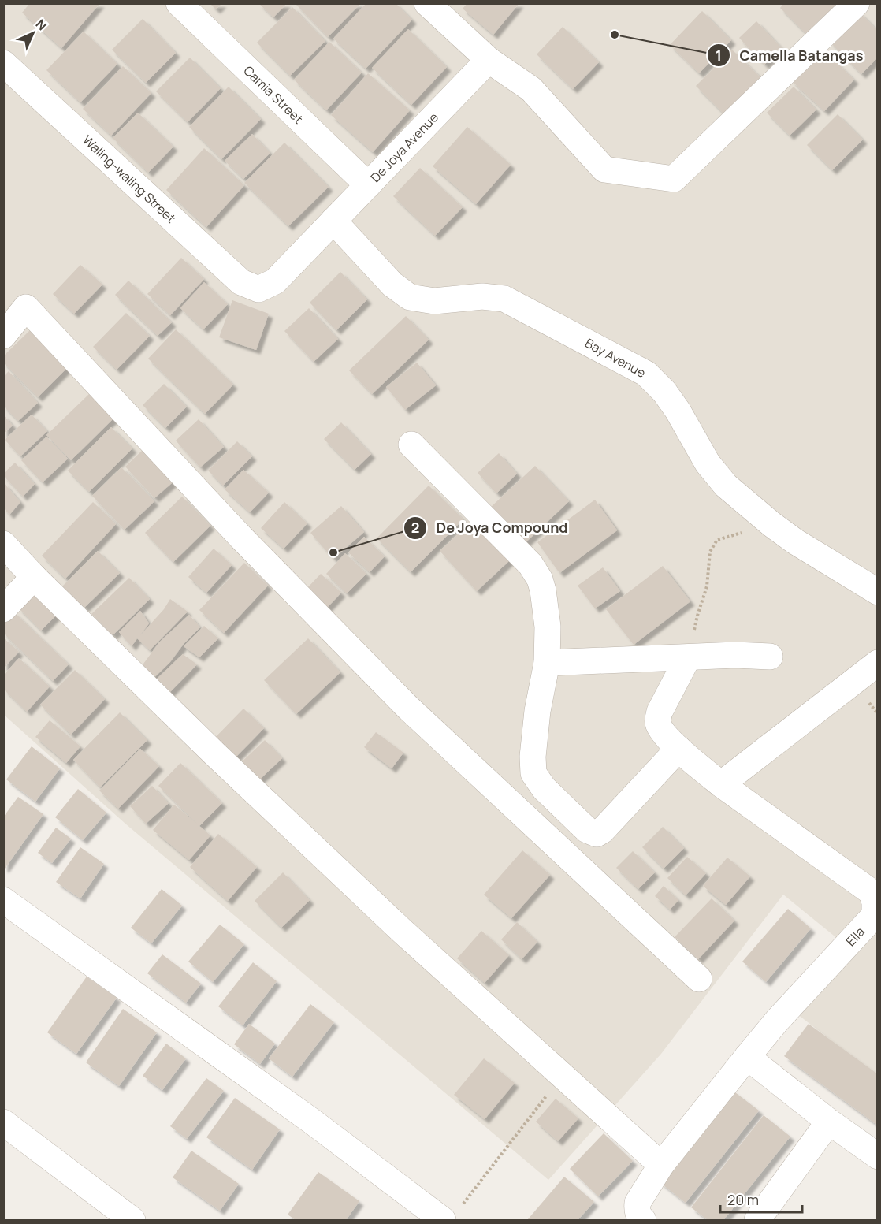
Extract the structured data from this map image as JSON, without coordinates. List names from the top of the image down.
{
  "streets": {
    "street": [
      "Camia Street",
      "De Joya Avenue",
      "Waling-waling Street",
      "Bay Avenue",
      "Ella"
    ]
  },
  "crossings": [
    ["Camia Street", "De Joya Avenue"],
    ["De Joya Avenue", "Waling-waling Street"],
    ["De Joya Avenue", "Bay Avenue"]
  ],
  "places": ["Camella Batangas", "De Joya Compound"],
  "scale_bar": "20 m",
  "north": "top right"
}
